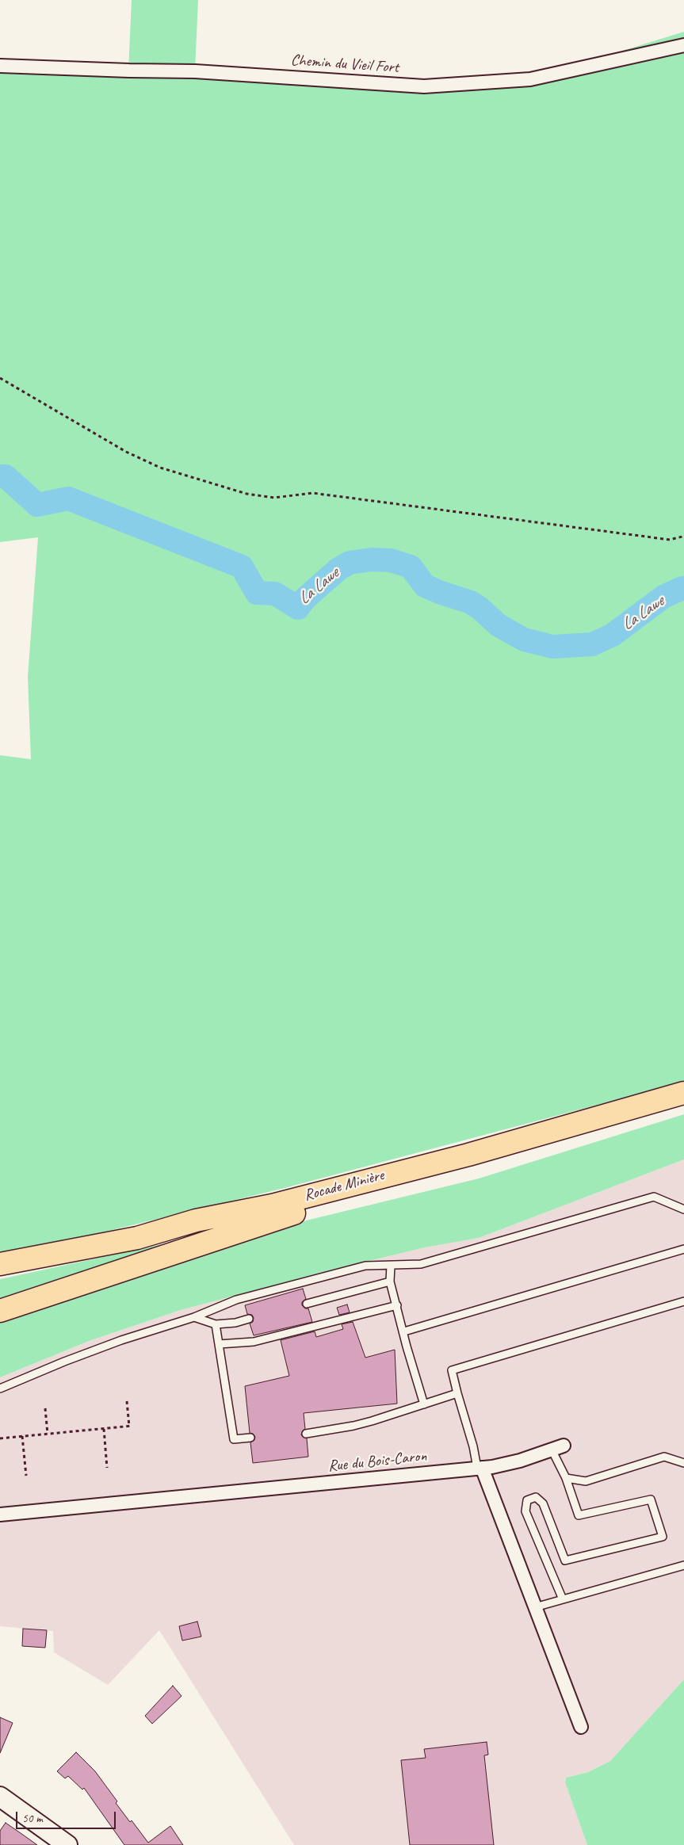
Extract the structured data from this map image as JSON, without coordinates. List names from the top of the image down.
{
  "streets": {
    "highway": ["Rocade Minière"],
    "street": ["Chemin du Vieil Fort", "Rue du Bois-Caron"]
  },
  "water": ["La Lawe"],
  "scale_bar": "50 m"
}
